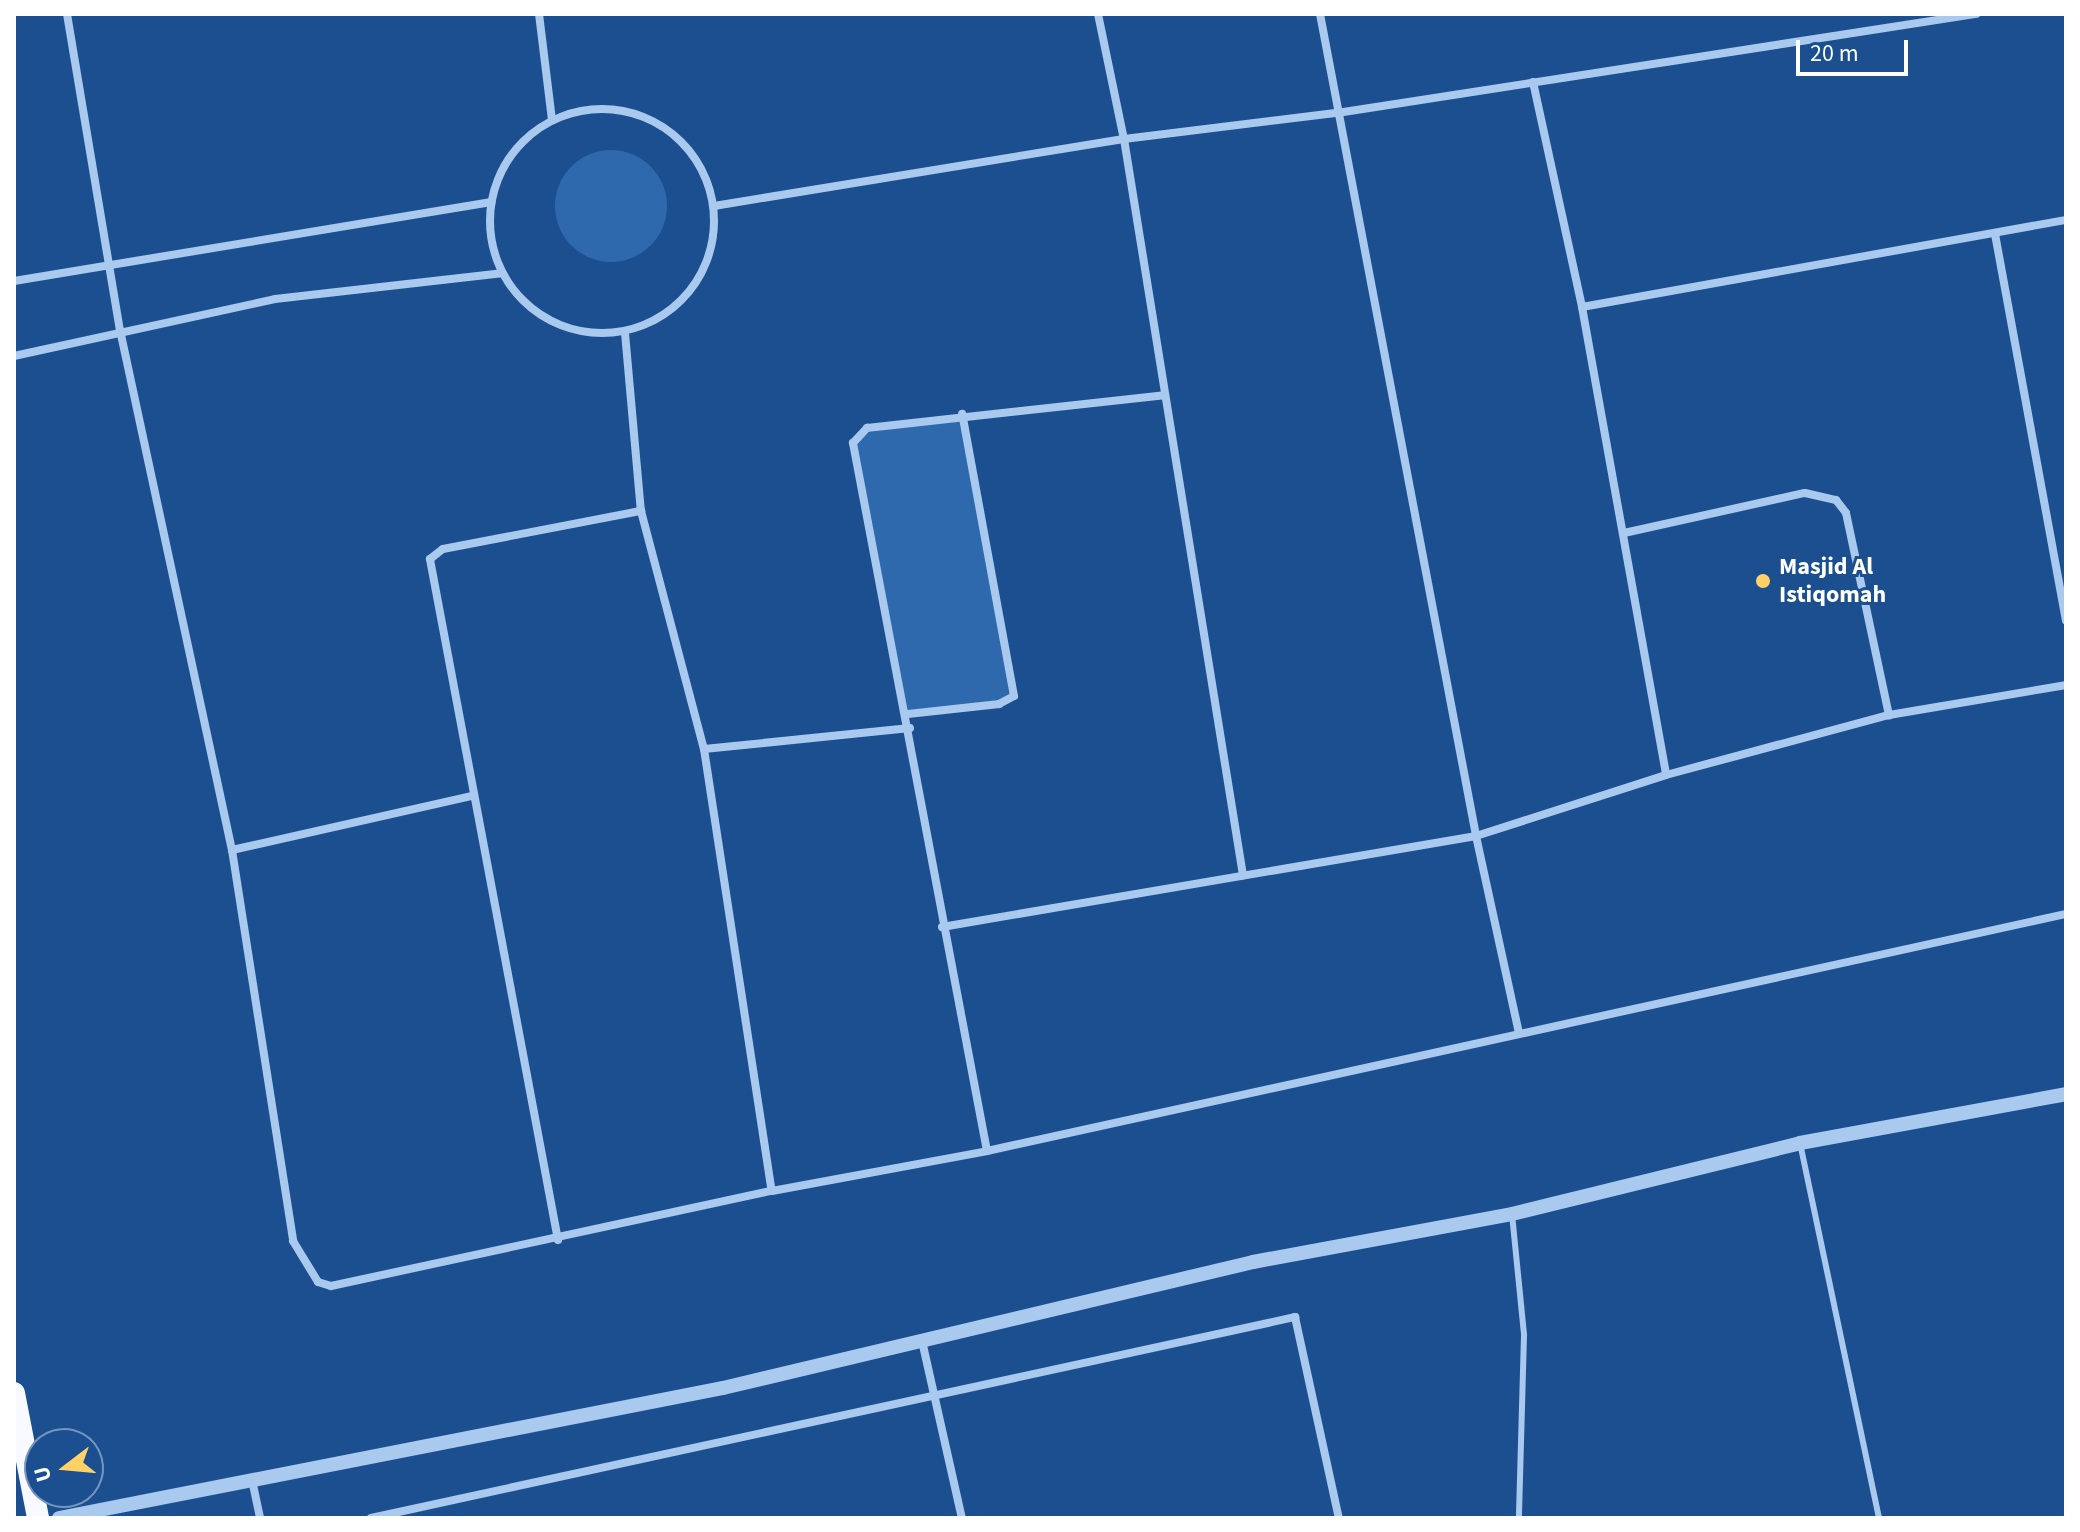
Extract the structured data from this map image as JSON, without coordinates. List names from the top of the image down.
{
  "places": ["Masjid Al Istiqomah"],
  "scale_bar": "20 m",
  "north": "left"
}
